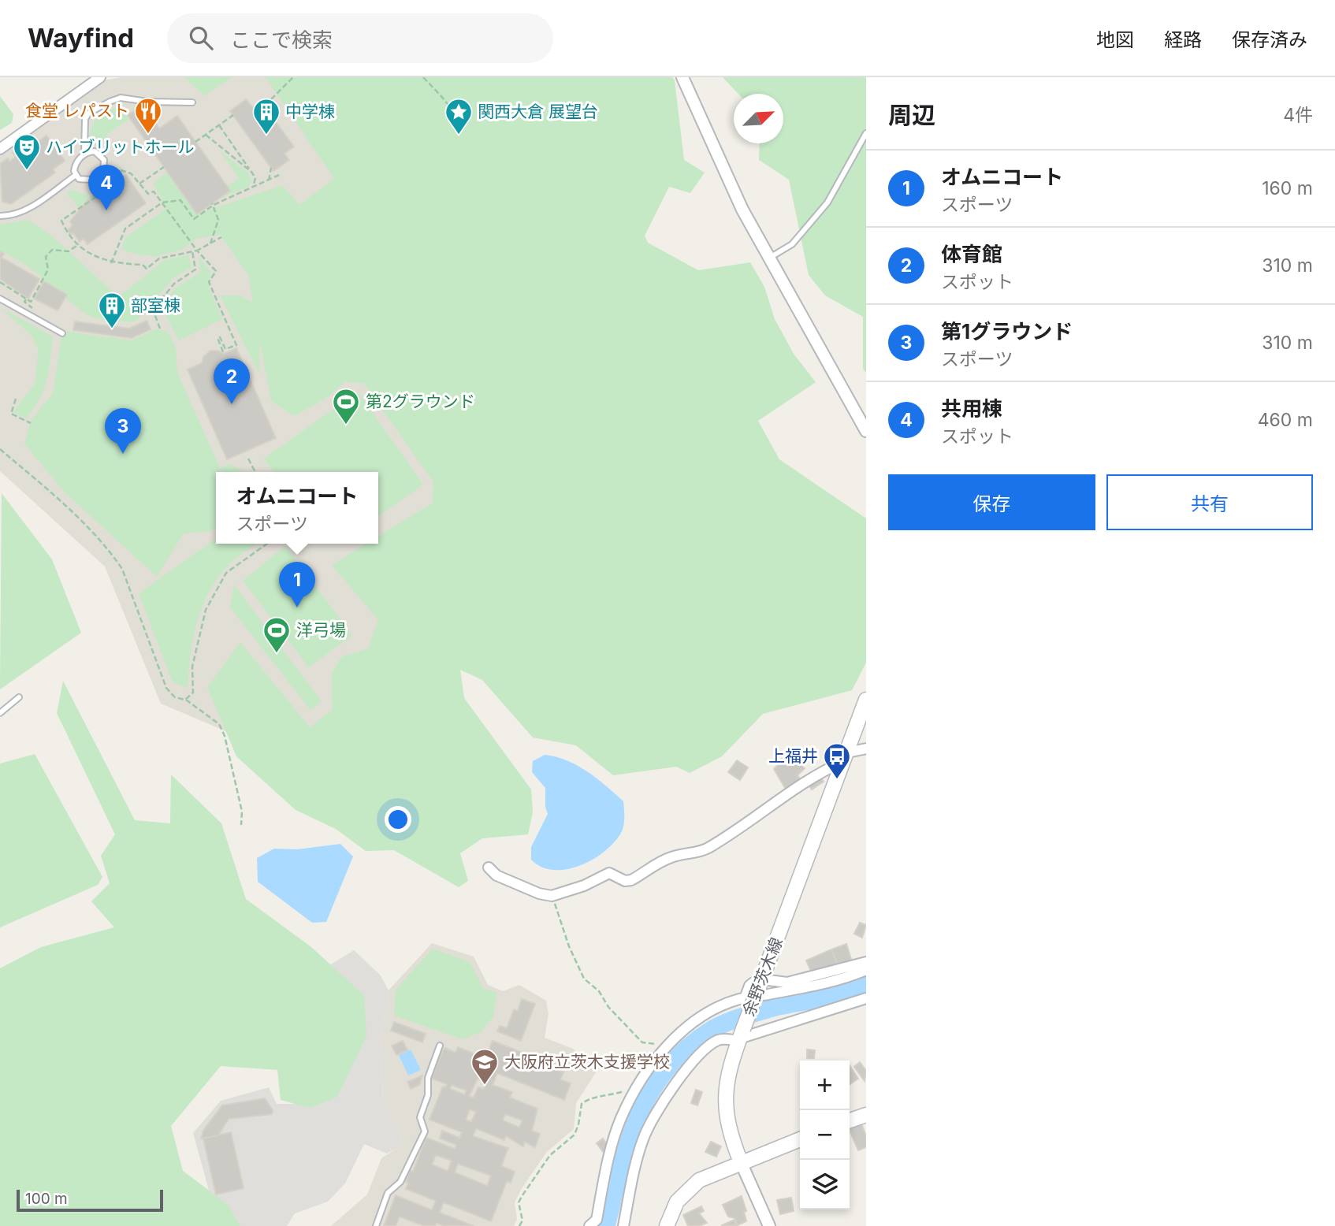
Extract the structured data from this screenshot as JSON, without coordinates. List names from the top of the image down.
{
  "streets": {
    "main road": ["余野茨木線"]
  },
  "places": {
    "restaurant": ["食堂 レパスト"],
    "building": ["中学棟", "部室棟"],
    "place": ["関西大倉 展望台"],
    "theatre": ["ハイブリットホール"],
    "sports": ["第2グラウンド", "洋弓場"],
    "bus stop": ["上福井"],
    "school or university": ["大阪府立茨木支援学校"]
  },
  "scale_bar": "100 m",
  "north": "top right",
  "page": {
    "header": "Wayfind",
    "search": "ここで検索",
    "nav": ["地図", "経路", "保存済み"],
    "heading": ["周辺", "4件"],
    "list": [
      {
        "mark": "1",
        "name": "オムニコート",
        "note": "スポーツ",
        "value": "160 m"
      },
      {
        "mark": "2",
        "name": "体育館",
        "note": "スポット",
        "value": "310 m"
      },
      {
        "mark": "3",
        "name": "第1グラウンド",
        "note": "スポーツ",
        "value": "310 m"
      },
      {
        "mark": "4",
        "name": "共用棟",
        "note": "スポット",
        "value": "460 m"
      }
    ],
    "pins": [
      "4",
      "2",
      "3",
      "1"
    ],
    "buttons": ["保存", "共有"],
    "popup": ["オムニコート", "スポーツ"],
    "map_buttons": ["+", "−"],
    "scale": "100 m"
  }
}
